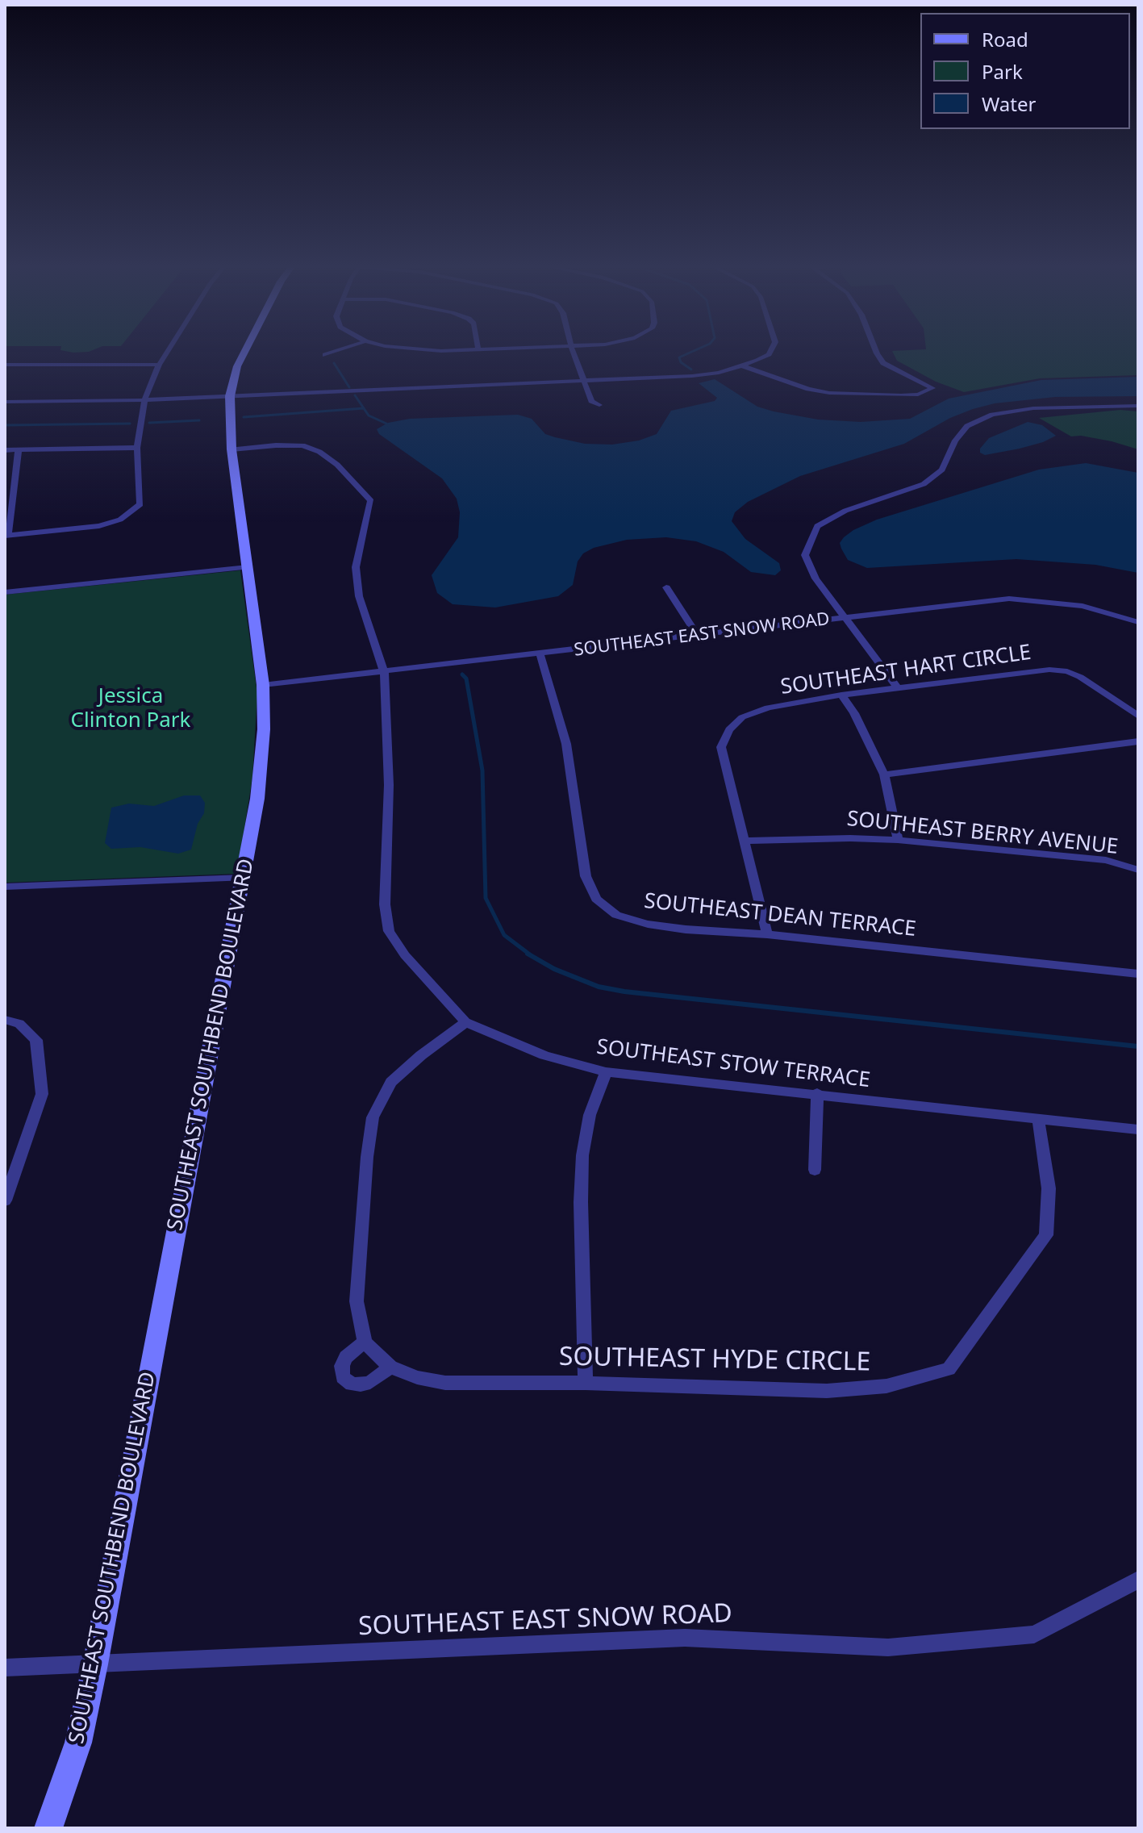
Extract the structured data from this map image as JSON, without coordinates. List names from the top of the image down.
{
  "streets": {
    "street": [
      "SOUTHEAST EAST SNOW ROAD",
      "SOUTHEAST HART CIRCLE",
      "SOUTHEAST BERRY AVENUE",
      "SOUTHEAST DEAN TERRACE",
      "SOUTHEAST SOUTHBEND BOULEVARD",
      "SOUTHEAST STOW TERRACE",
      "SOUTHEAST HYDE CIRCLE"
    ]
  },
  "crossings": [
    ["SOUTHEAST EAST SNOW ROAD", "SOUTHEAST DEAN TERRACE"],
    ["SOUTHEAST EAST SNOW ROAD", "SOUTHEAST SOUTHBEND BOULEVARD"],
    ["SOUTHEAST EAST SNOW ROAD", "SOUTHEAST STOW TERRACE"],
    ["SOUTHEAST HART CIRCLE", "SOUTHEAST BERRY AVENUE"],
    ["SOUTHEAST HART CIRCLE", "SOUTHEAST DEAN TERRACE"],
    ["SOUTHEAST SOUTHBEND BOULEVARD", "SOUTHEAST STOW TERRACE"],
    ["SOUTHEAST STOW TERRACE", "SOUTHEAST HYDE CIRCLE"]
  ],
  "parks": ["Jessica Clinton Park"],
  "legend": ["Road", "Park", "Water"]
}
